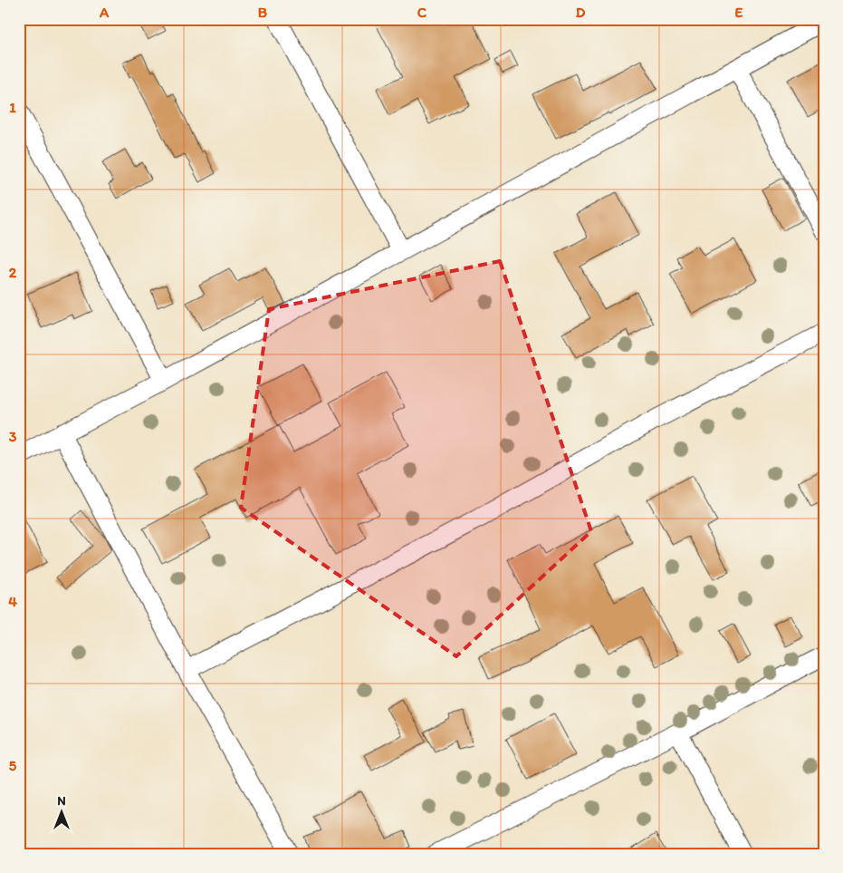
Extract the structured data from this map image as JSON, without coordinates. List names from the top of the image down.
{
  "north": "top",
  "grid": {
    "columns": [
      "A",
      "B",
      "C",
      "D",
      "E"
    ],
    "rows": [
      "1",
      "2",
      "3",
      "4",
      "5"
    ]
  }
}
